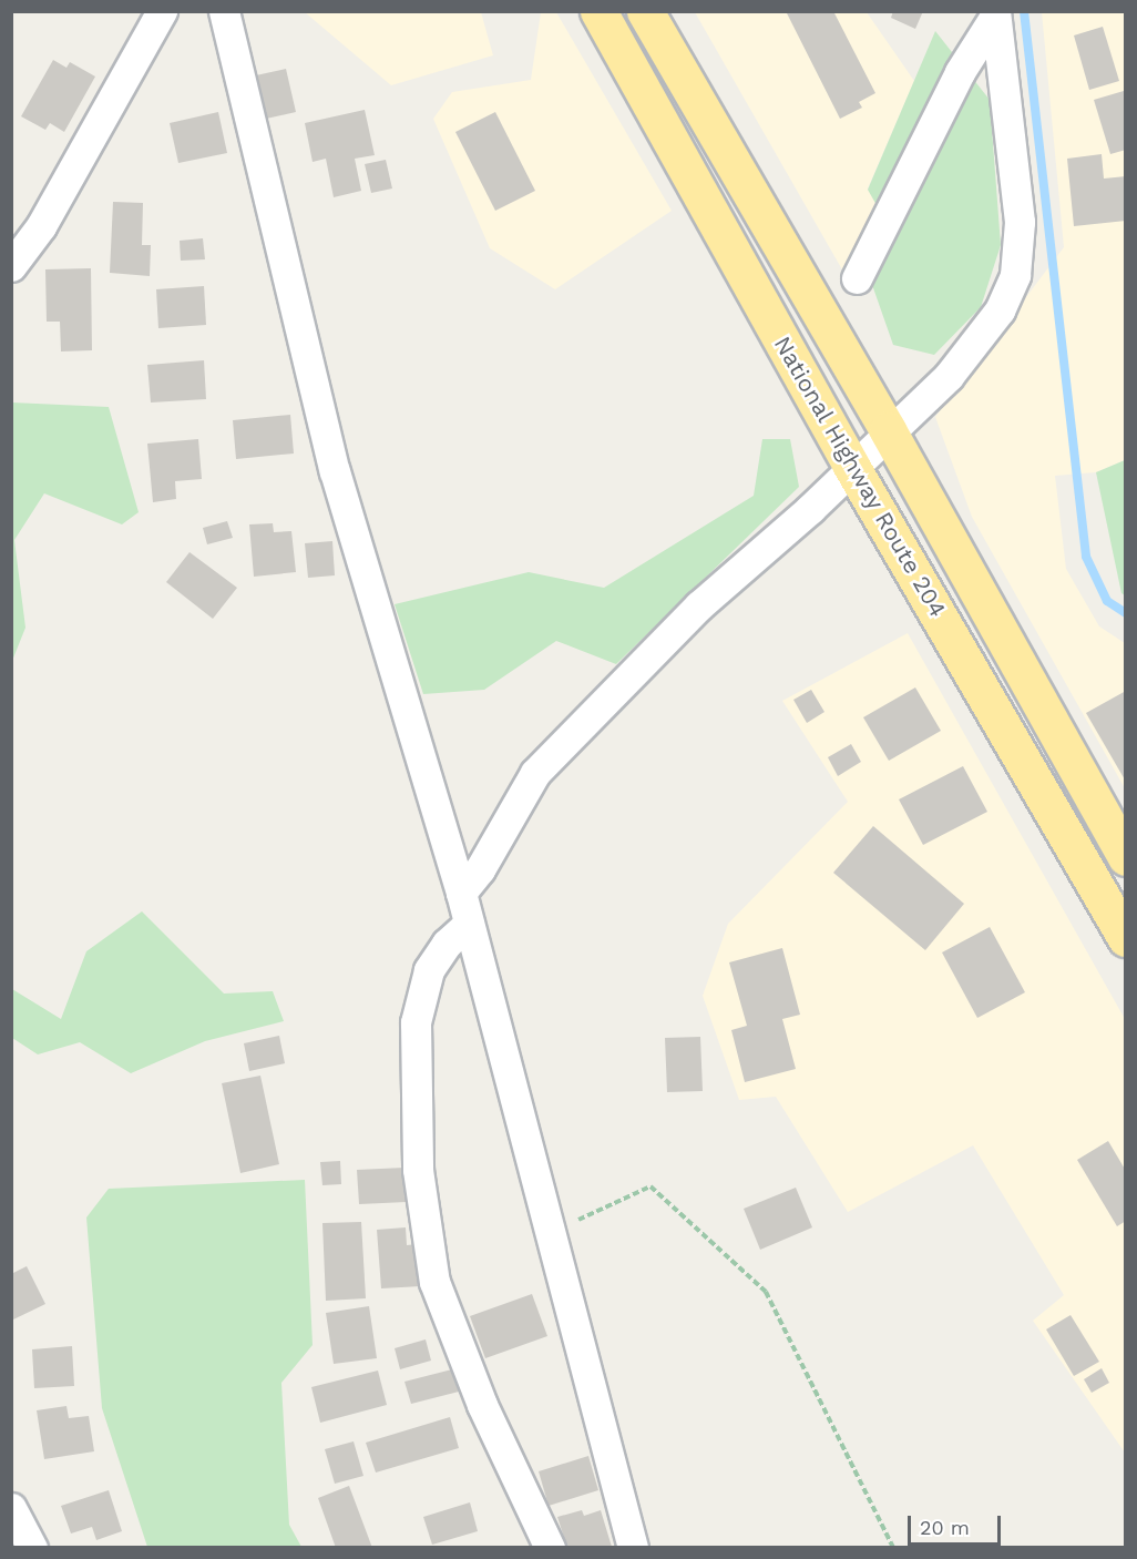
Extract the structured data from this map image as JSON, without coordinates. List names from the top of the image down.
{
  "streets": {
    "highway": ["National Highway Route 204"]
  },
  "scale_bar": "20 m"
}
